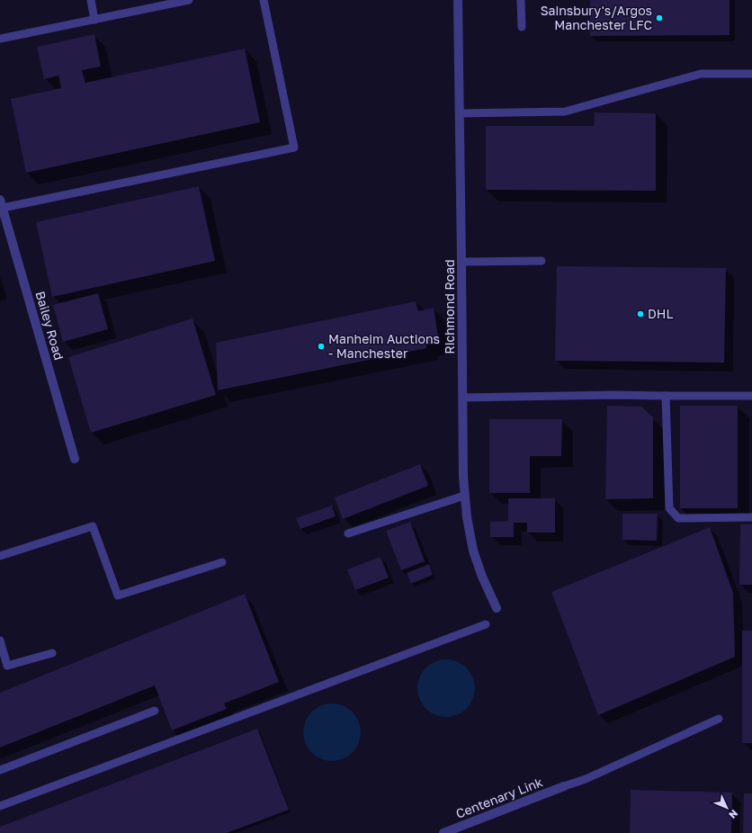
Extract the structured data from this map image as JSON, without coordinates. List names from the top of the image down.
{
  "streets": {
    "street": ["Richmond Road", "Bailey Road", "Centenary Link"]
  },
  "places": ["Sainsbury's/Argos Manchester LFC", "DHL", "Manheim Auctions - Manchester"],
  "north": "bottom right"
}
